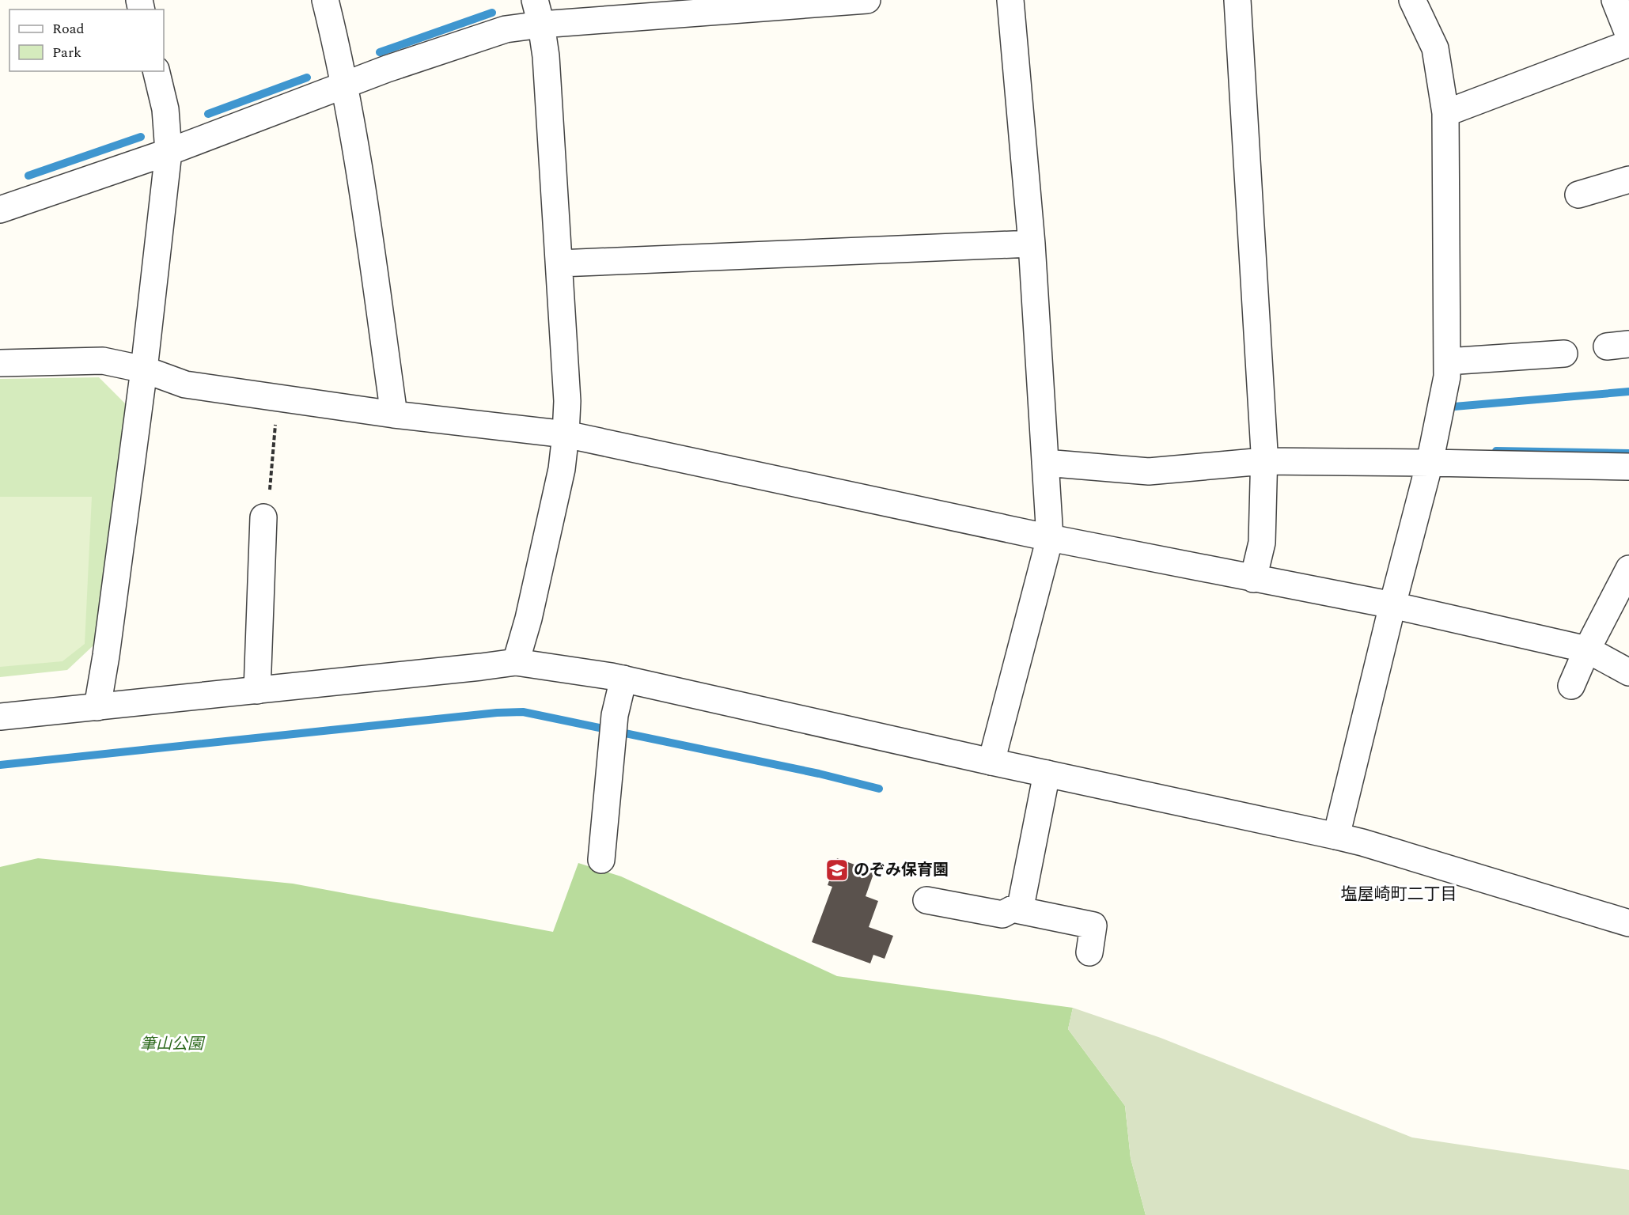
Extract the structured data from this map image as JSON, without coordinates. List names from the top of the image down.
{
  "districts": ["塩屋崎町二丁目"],
  "parks": ["筆山公園"],
  "places": {
    "school or university": ["のぞみ保育園"]
  },
  "legend": ["Road", "Park"]
}
